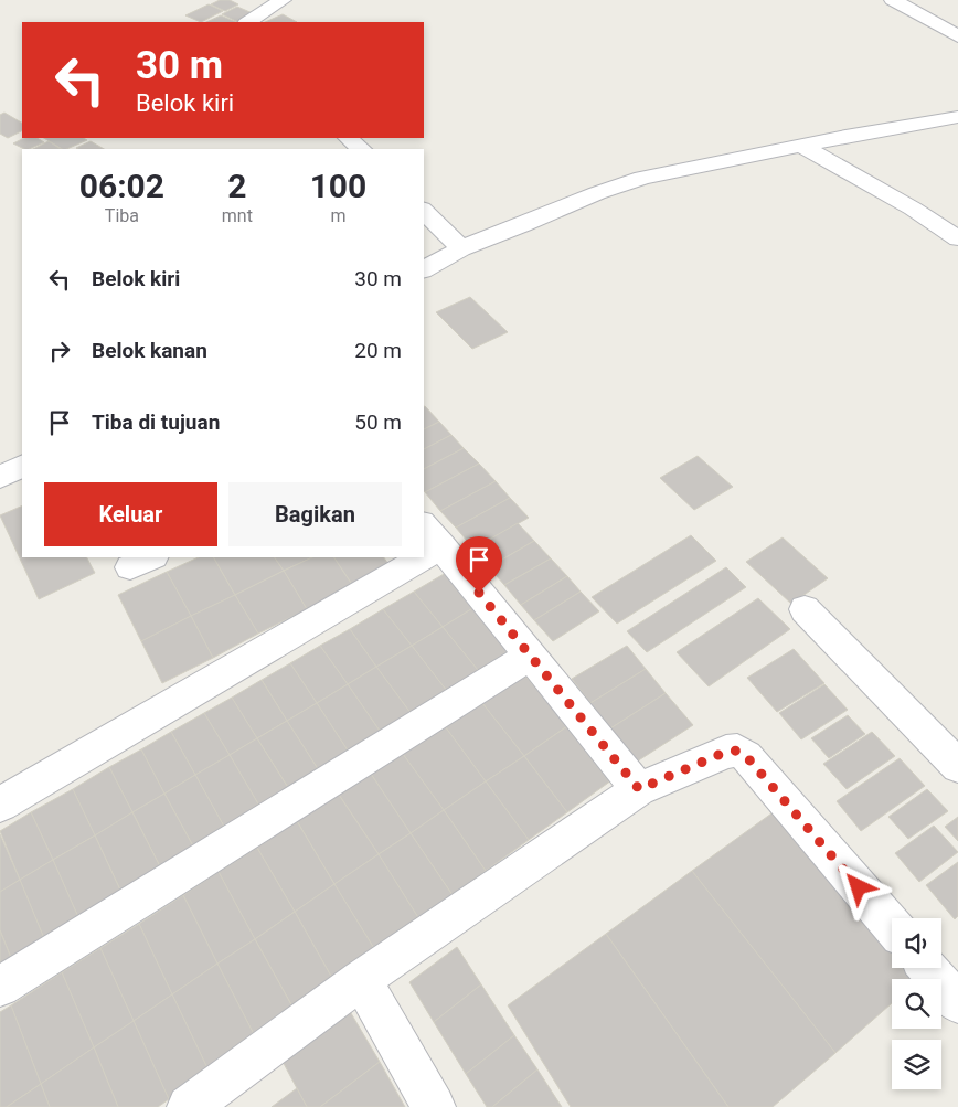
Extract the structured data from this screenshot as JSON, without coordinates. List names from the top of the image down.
{
  "page": {
    "turn": ["30 m", "Belok kiri"],
    "eta": [
      "06:02",
      "Tiba",
      "2",
      "mnt",
      "100",
      "m"
    ],
    "list": [
      {
        "name": "Belok kiri",
        "value": "30 m"
      },
      {
        "name": "Belok kanan",
        "value": "20 m"
      },
      {
        "name": "Tiba di tujuan",
        "value": "50 m"
      }
    ],
    "buttons": ["Keluar", "Bagikan"]
  }
}
